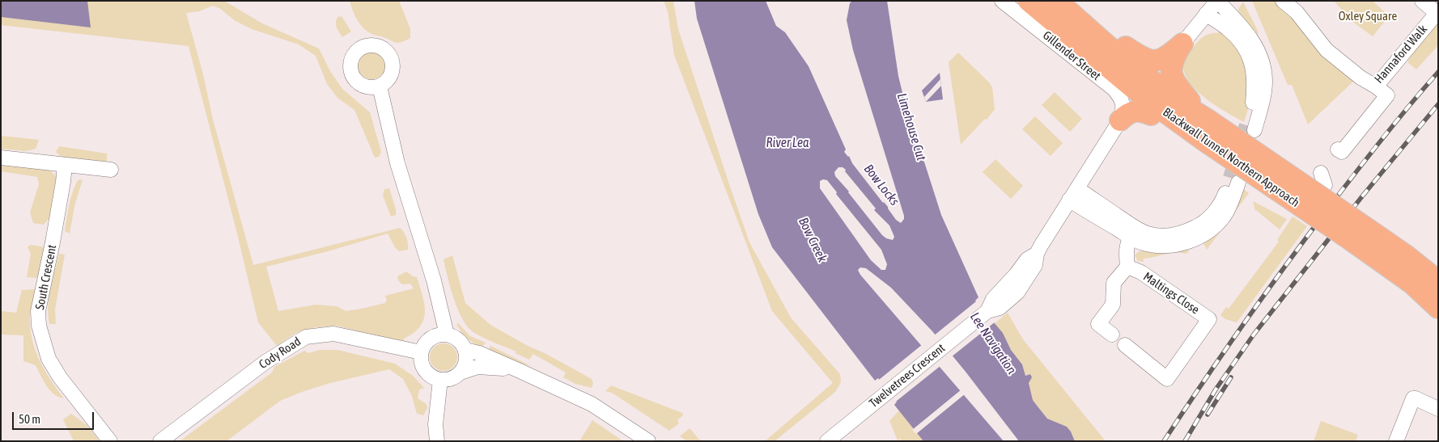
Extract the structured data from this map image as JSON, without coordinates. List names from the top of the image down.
{
  "streets": {
    "highway": ["Blackwall Tunnel Northern Approach"],
    "street": [
      "Hannaford Walk",
      "Gillender Street",
      "South Crescent",
      "Maltings Close",
      "Cody Road",
      "Twelvetrees Crescent"
    ]
  },
  "crossings": [
    ["Gillender Street", "Twelvetrees Crescent"]
  ],
  "water": [
    "Limehouse Cut",
    "River Lea",
    "Bow Locks",
    "Bow Creek",
    "Lee Navigation"
  ],
  "parks": ["Oxley Square"],
  "scale_bar": "50 m"
}
